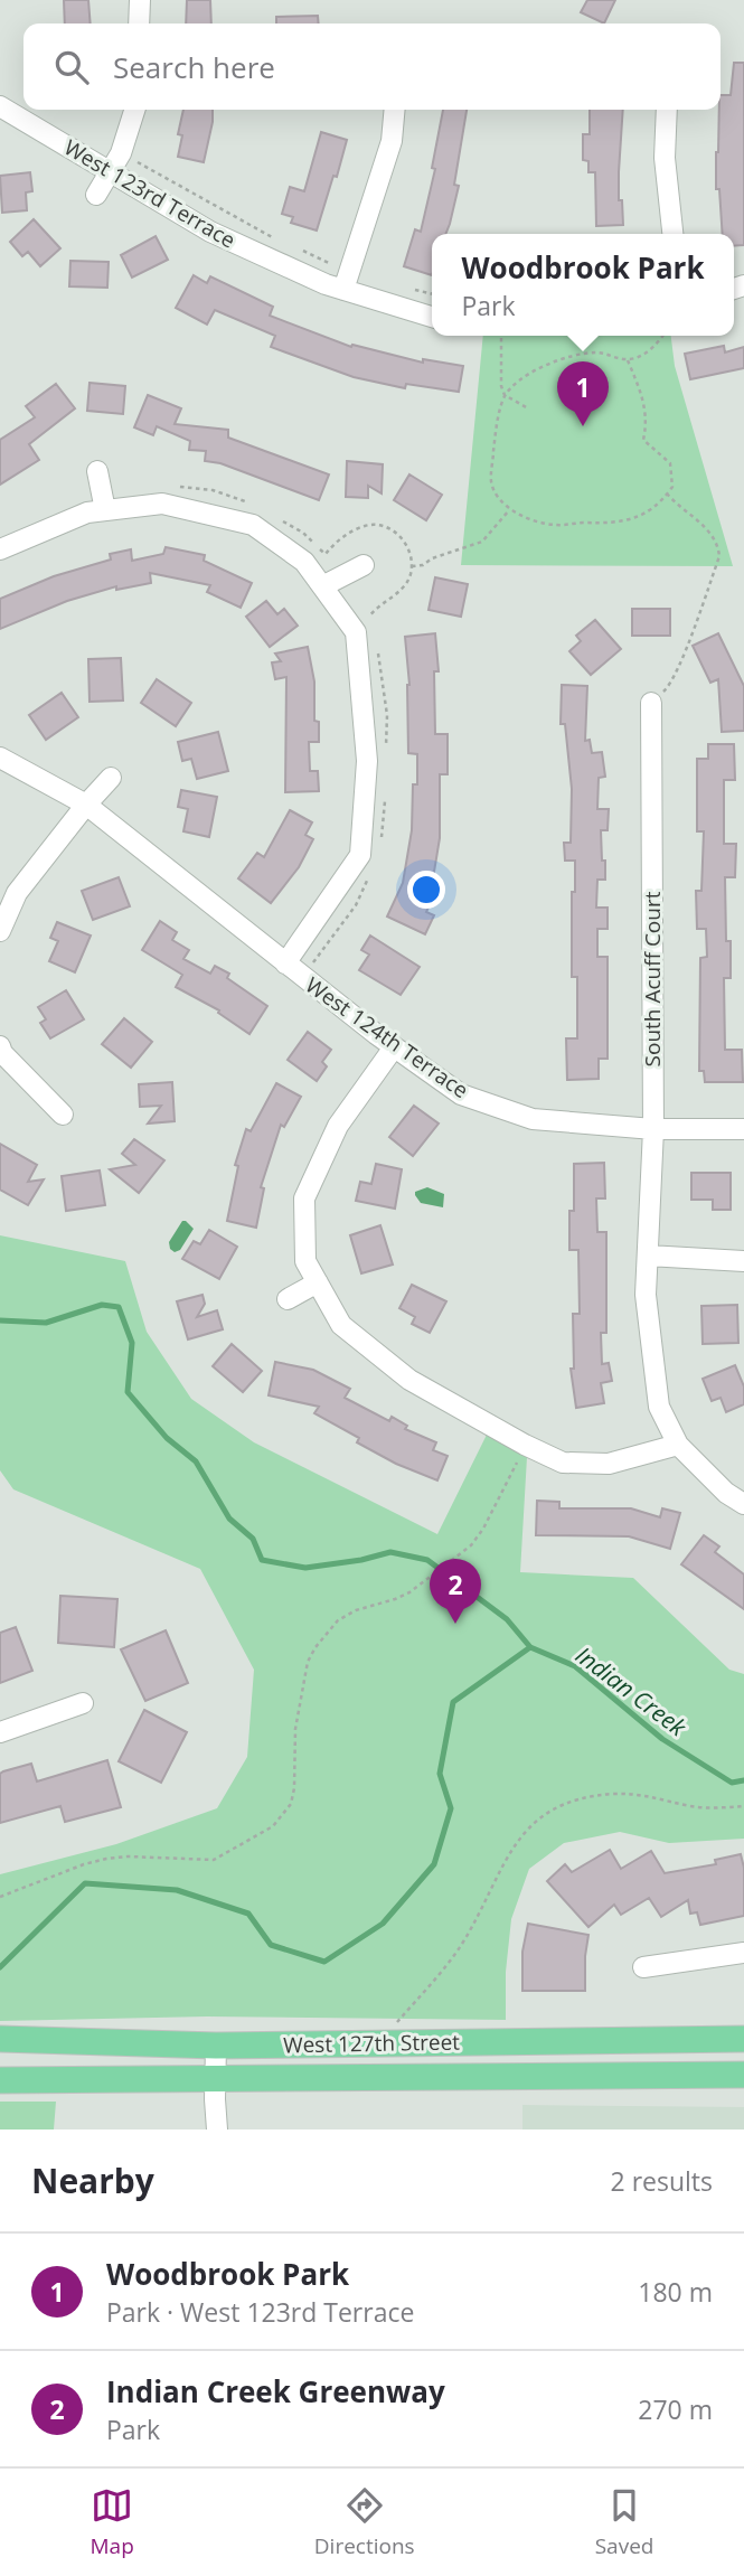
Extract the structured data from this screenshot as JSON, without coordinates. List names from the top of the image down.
{
  "streets": {
    "main road": ["West 127th Street"],
    "street": ["West 123rd Terrace", "South Acuff Court", "West 124th Terrace"]
  },
  "crossings": [
    ["South Acuff Court", "West 124th Terrace"]
  ],
  "water": ["Indian Creek"],
  "page": {
    "search": "Search here",
    "popup": ["Woodbrook Park", "Park"],
    "pins": ["1", "2"],
    "heading": ["Nearby", "2 results"],
    "list": [
      {
        "mark": "1",
        "name": "Woodbrook Park",
        "note": "Park · West 123rd Terrace",
        "value": "180 m"
      },
      {
        "mark": "2",
        "name": "Indian Creek Greenway",
        "note": "Park",
        "value": "270 m"
      }
    ],
    "nav": ["Map", "Directions", "Saved"]
  }
}
